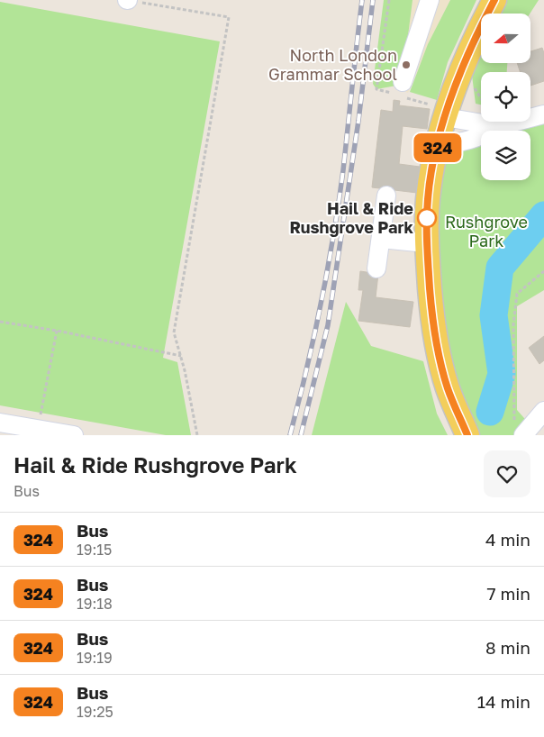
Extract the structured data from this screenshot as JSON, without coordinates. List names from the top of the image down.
{
  "parks": ["Rushgrove Park"],
  "places": ["North London Grammar School", "Hail & Ride Rushgrove Park"],
  "lines": ["bus line 324"],
  "north": "left",
  "page": {
    "on_map": "324",
    "heading": ["Hail & Ride Rushgrove Park", "Bus"],
    "list": [
      {
        "mark": "324",
        "name": "Bus",
        "note": "19:15",
        "value": "4 min"
      },
      {
        "mark": "324",
        "name": "Bus",
        "note": "19:18",
        "value": "7 min"
      },
      {
        "mark": "324",
        "name": "Bus",
        "note": "19:19",
        "value": "8 min"
      },
      {
        "mark": "324",
        "name": "Bus",
        "note": "19:25",
        "value": "14 min"
      }
    ]
  }
}
